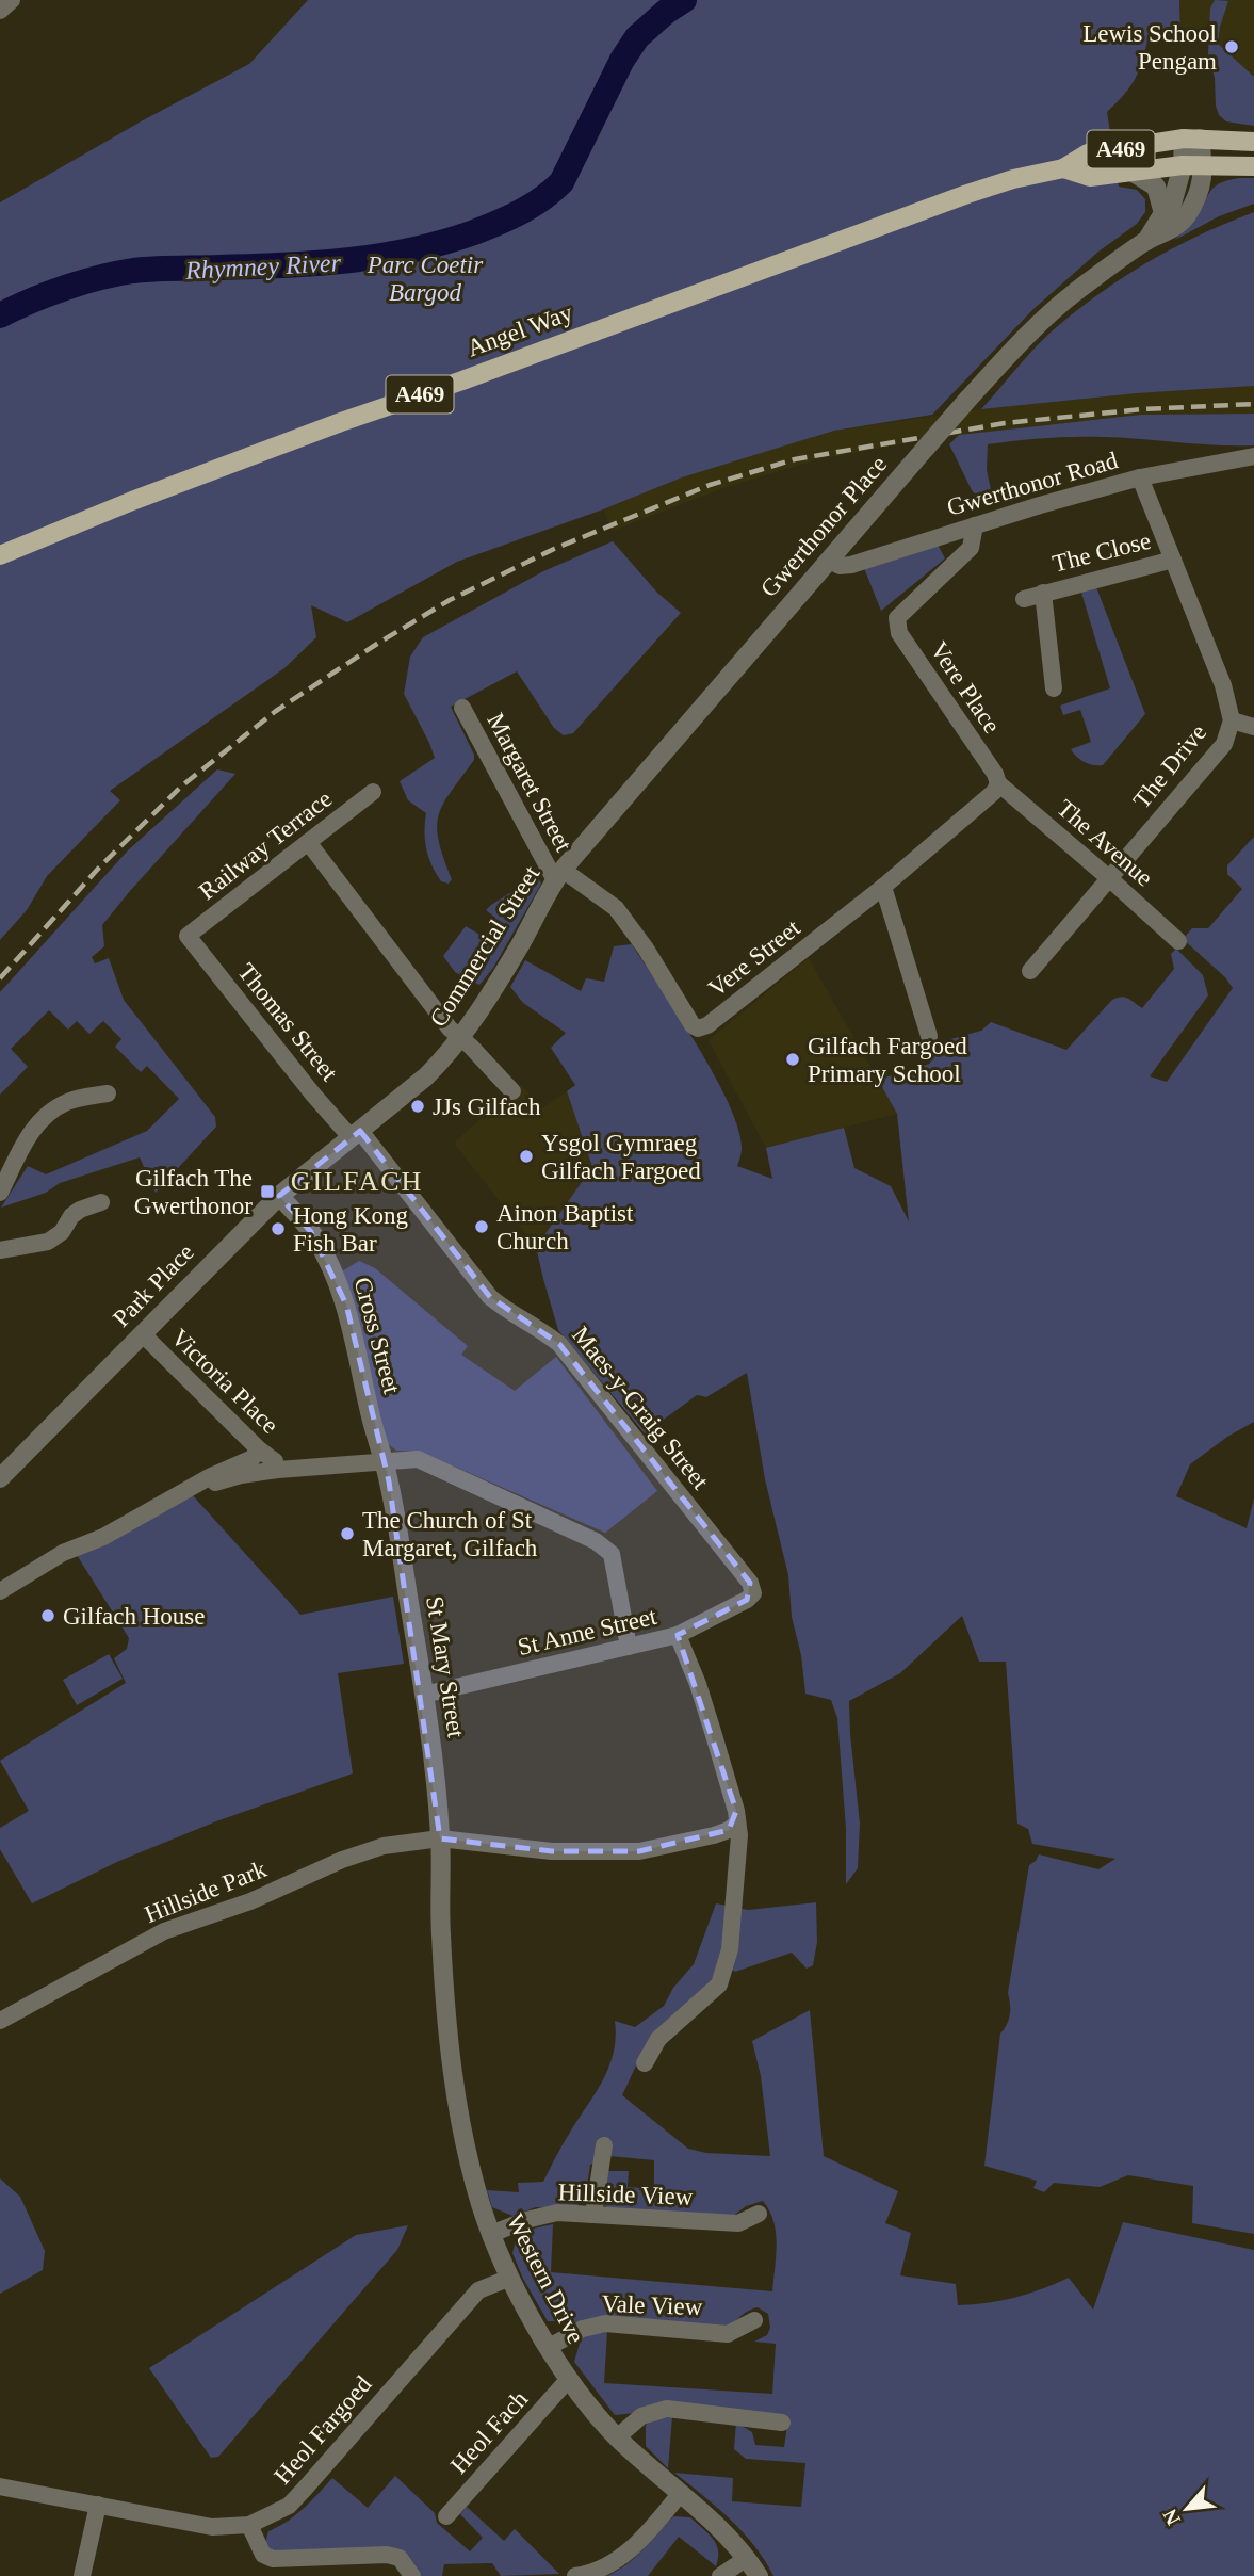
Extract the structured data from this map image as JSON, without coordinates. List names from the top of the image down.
{
  "streets": {
    "main road": ["A469", "Angel Way"],
    "street": [
      "Gwerthonor Road",
      "Gwerthonor Place",
      "The Close",
      "Vere Place",
      "The Drive",
      "Margaret Street",
      "The Avenue",
      "Railway Terrace",
      "Commercial Street",
      "Vere Street",
      "Thomas Street",
      "Park Place",
      "Cross Street",
      "Victoria Place",
      "Maes-y-Graig Street",
      "St Anne Street",
      "St Mary Street",
      "Hillside Park",
      "Hillside View",
      "Western Drive",
      "Vale View",
      "Heol Fargoed",
      "Heol Fach"
    ]
  },
  "crossings": [
    ["A469", "Angel Way"],
    ["A469", "Gwerthonor Place"],
    ["Angel Way", "Gwerthonor Place"],
    ["Gwerthonor Road", "Gwerthonor Place"],
    ["Gwerthonor Road", "Vere Place"],
    ["Gwerthonor Road", "The Drive"],
    ["Gwerthonor Place", "Margaret Street"],
    ["Gwerthonor Place", "Commercial Street"],
    ["Gwerthonor Place", "Vere Street"],
    ["The Close", "The Drive"],
    ["Vere Place", "The Avenue"],
    ["Vere Place", "Vere Street"],
    ["The Drive", "The Avenue"],
    ["Margaret Street", "Commercial Street"],
    ["Margaret Street", "Vere Street"],
    ["The Avenue", "Vere Street"],
    ["Railway Terrace", "Thomas Street"],
    ["Commercial Street", "Vere Street"],
    ["Commercial Street", "Thomas Street"],
    ["Commercial Street", "Park Place"],
    ["Commercial Street", "Maes-y-Graig Street"],
    ["Thomas Street", "Park Place"],
    ["Thomas Street", "Maes-y-Graig Street"],
    ["Park Place", "Cross Street"],
    ["Park Place", "Victoria Place"],
    ["Park Place", "Maes-y-Graig Street"],
    ["Cross Street", "St Mary Street"],
    ["Maes-y-Graig Street", "St Anne Street"],
    ["St Anne Street", "St Mary Street"],
    ["St Mary Street", "Hillside Park"],
    ["St Mary Street", "Western Drive"],
    ["Hillside Park", "Western Drive"],
    ["Hillside View", "Western Drive"],
    ["Western Drive", "Vale View"],
    ["Western Drive", "Heol Fargoed"],
    ["Western Drive", "Heol Fach"]
  ],
  "districts": ["GILFACH"],
  "water": ["Rhymney River"],
  "parks": ["Parc Coetir Bargod"],
  "places": {
    "other": [
      "Lewis School Pengam",
      "Gilfach Fargoed Primary School",
      "JJs Gilfach",
      "Ysgol Gymraeg Gilfach Fargoed",
      "Ainon Baptist Church",
      "Hong Kong Fish Bar",
      "The Church of St Margaret, Gilfach",
      "Gilfach House"
    ],
    "transit": ["Gilfach The Gwerthonor"]
  },
  "north": "bottom left"
}
